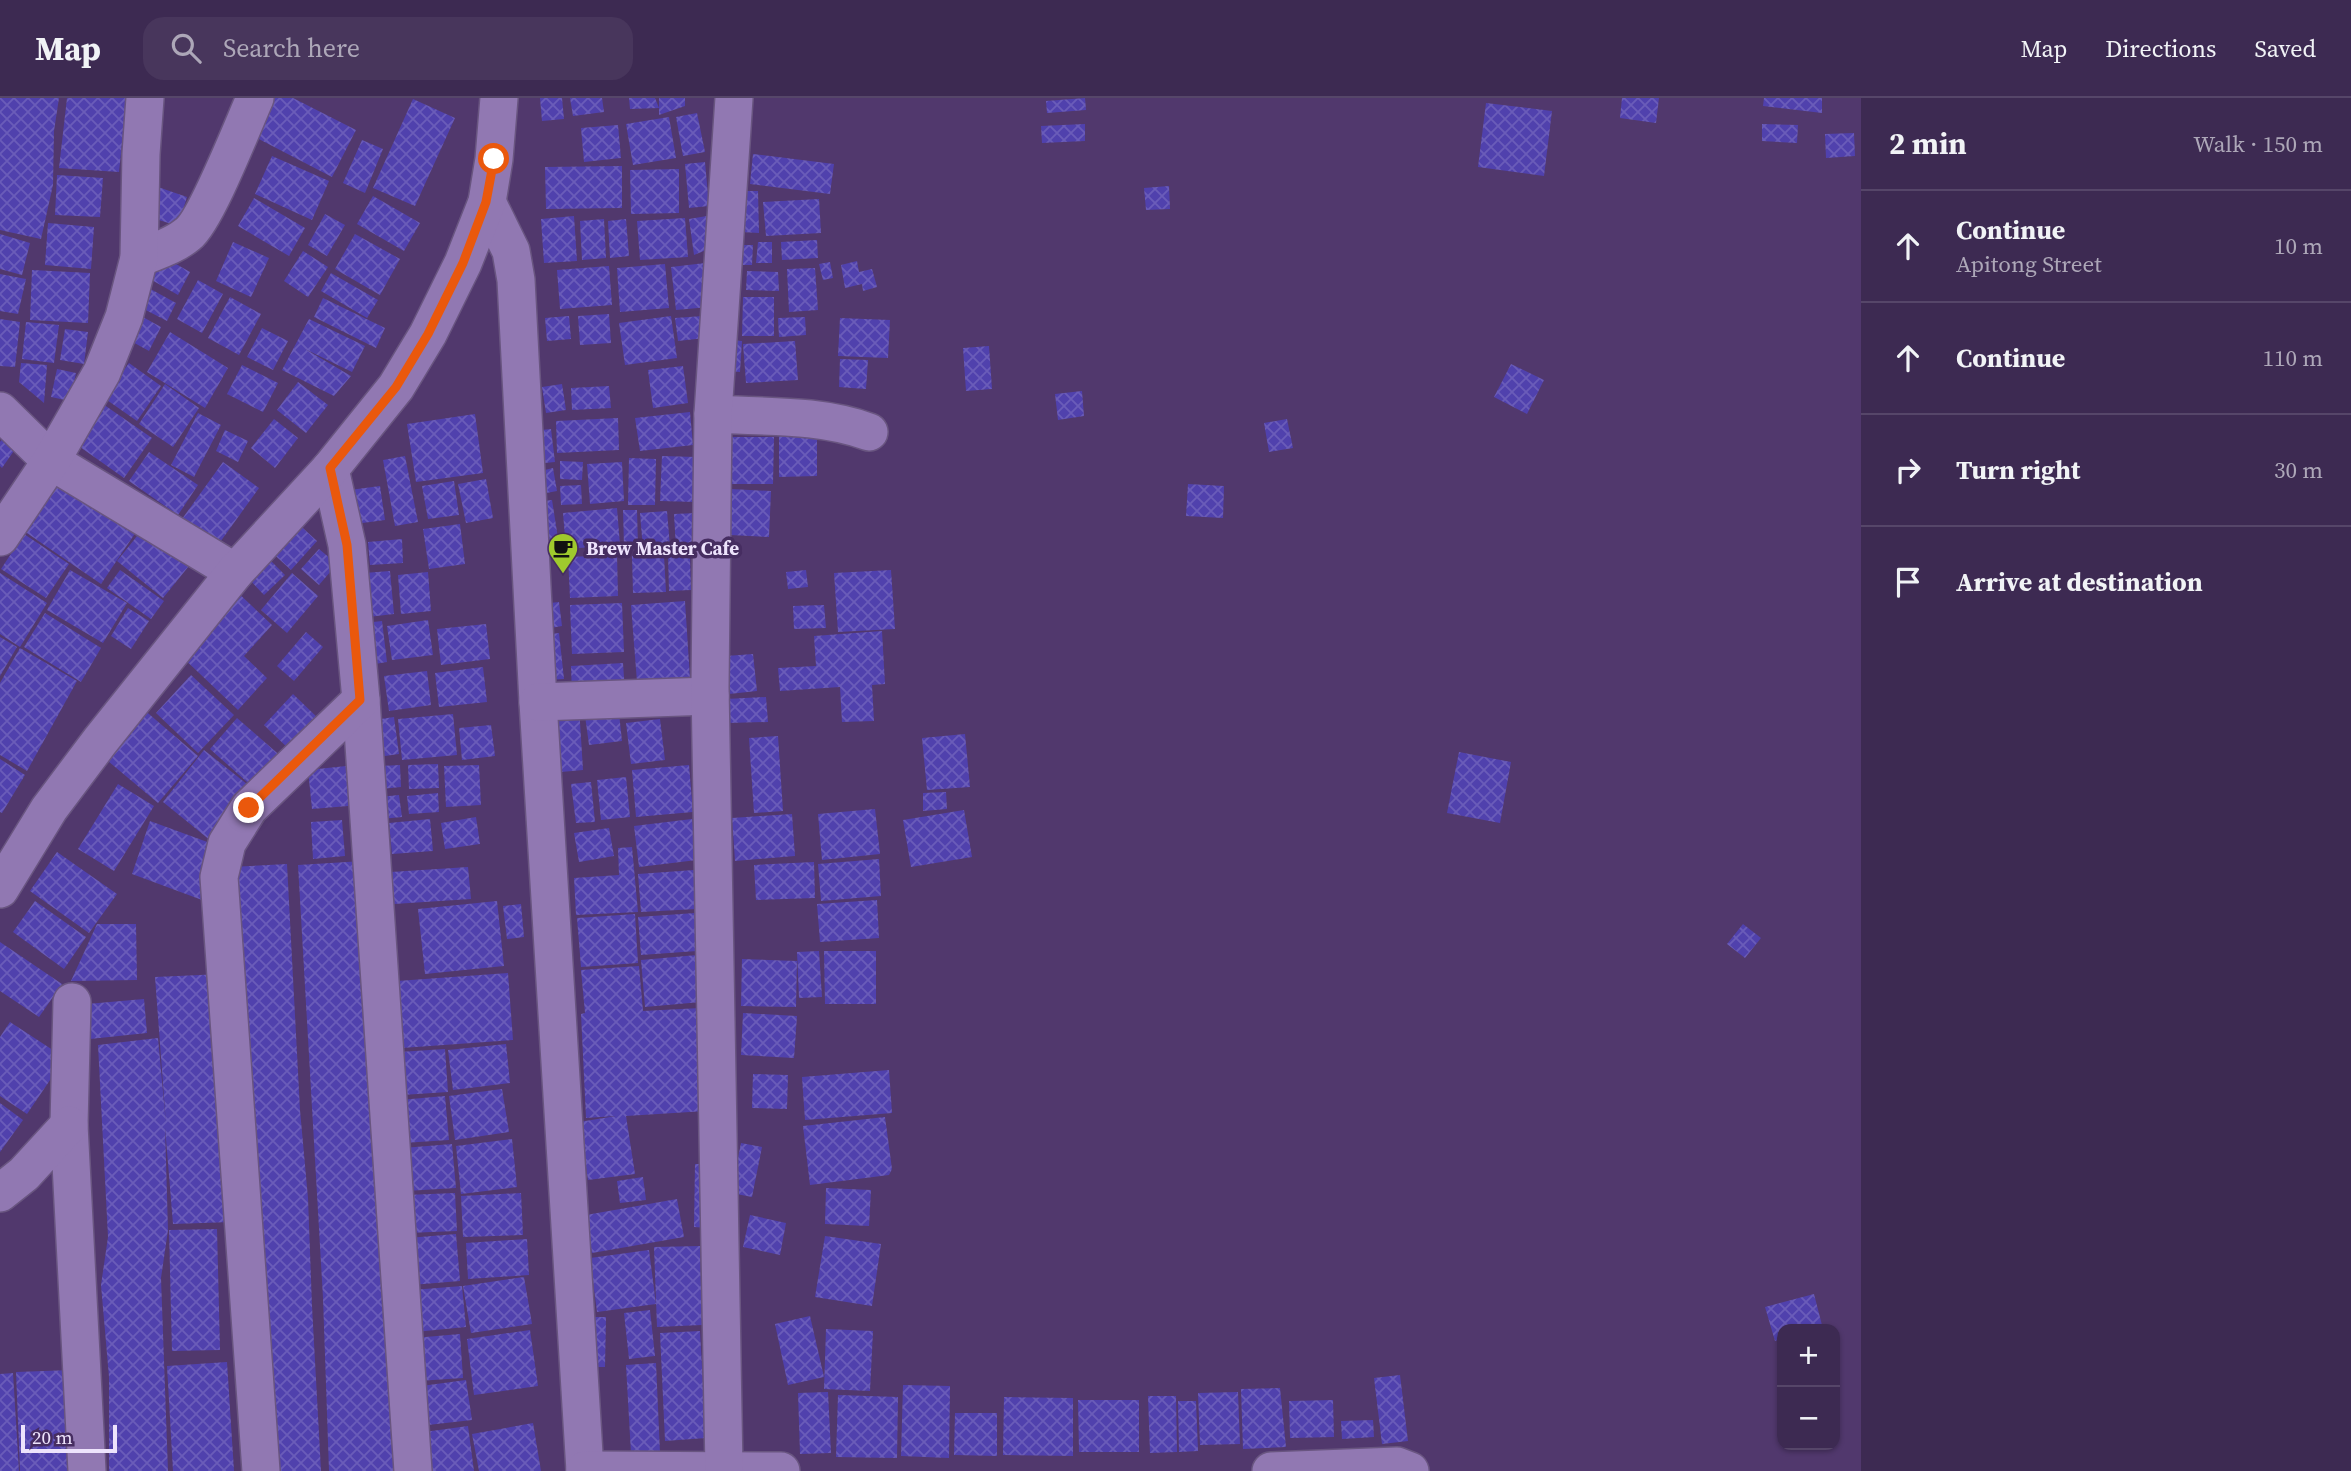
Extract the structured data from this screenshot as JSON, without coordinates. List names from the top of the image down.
{
  "places": {
    "cafe": ["Brew Master Cafe"]
  },
  "scale_bar": "20 m",
  "page": {
    "header": "Map",
    "search": "Search here",
    "nav": ["Map", "Directions", "Saved"],
    "heading": ["2 min", "Walk · 150 m"],
    "list": [
      ["Continue", "Apitong Street", "10 m"],
      ["Continue", "110 m"],
      ["Turn right", "30 m"],
      "Arrive at destination"
    ],
    "map_buttons": ["+", "−"],
    "scale": "20 m"
  }
}
